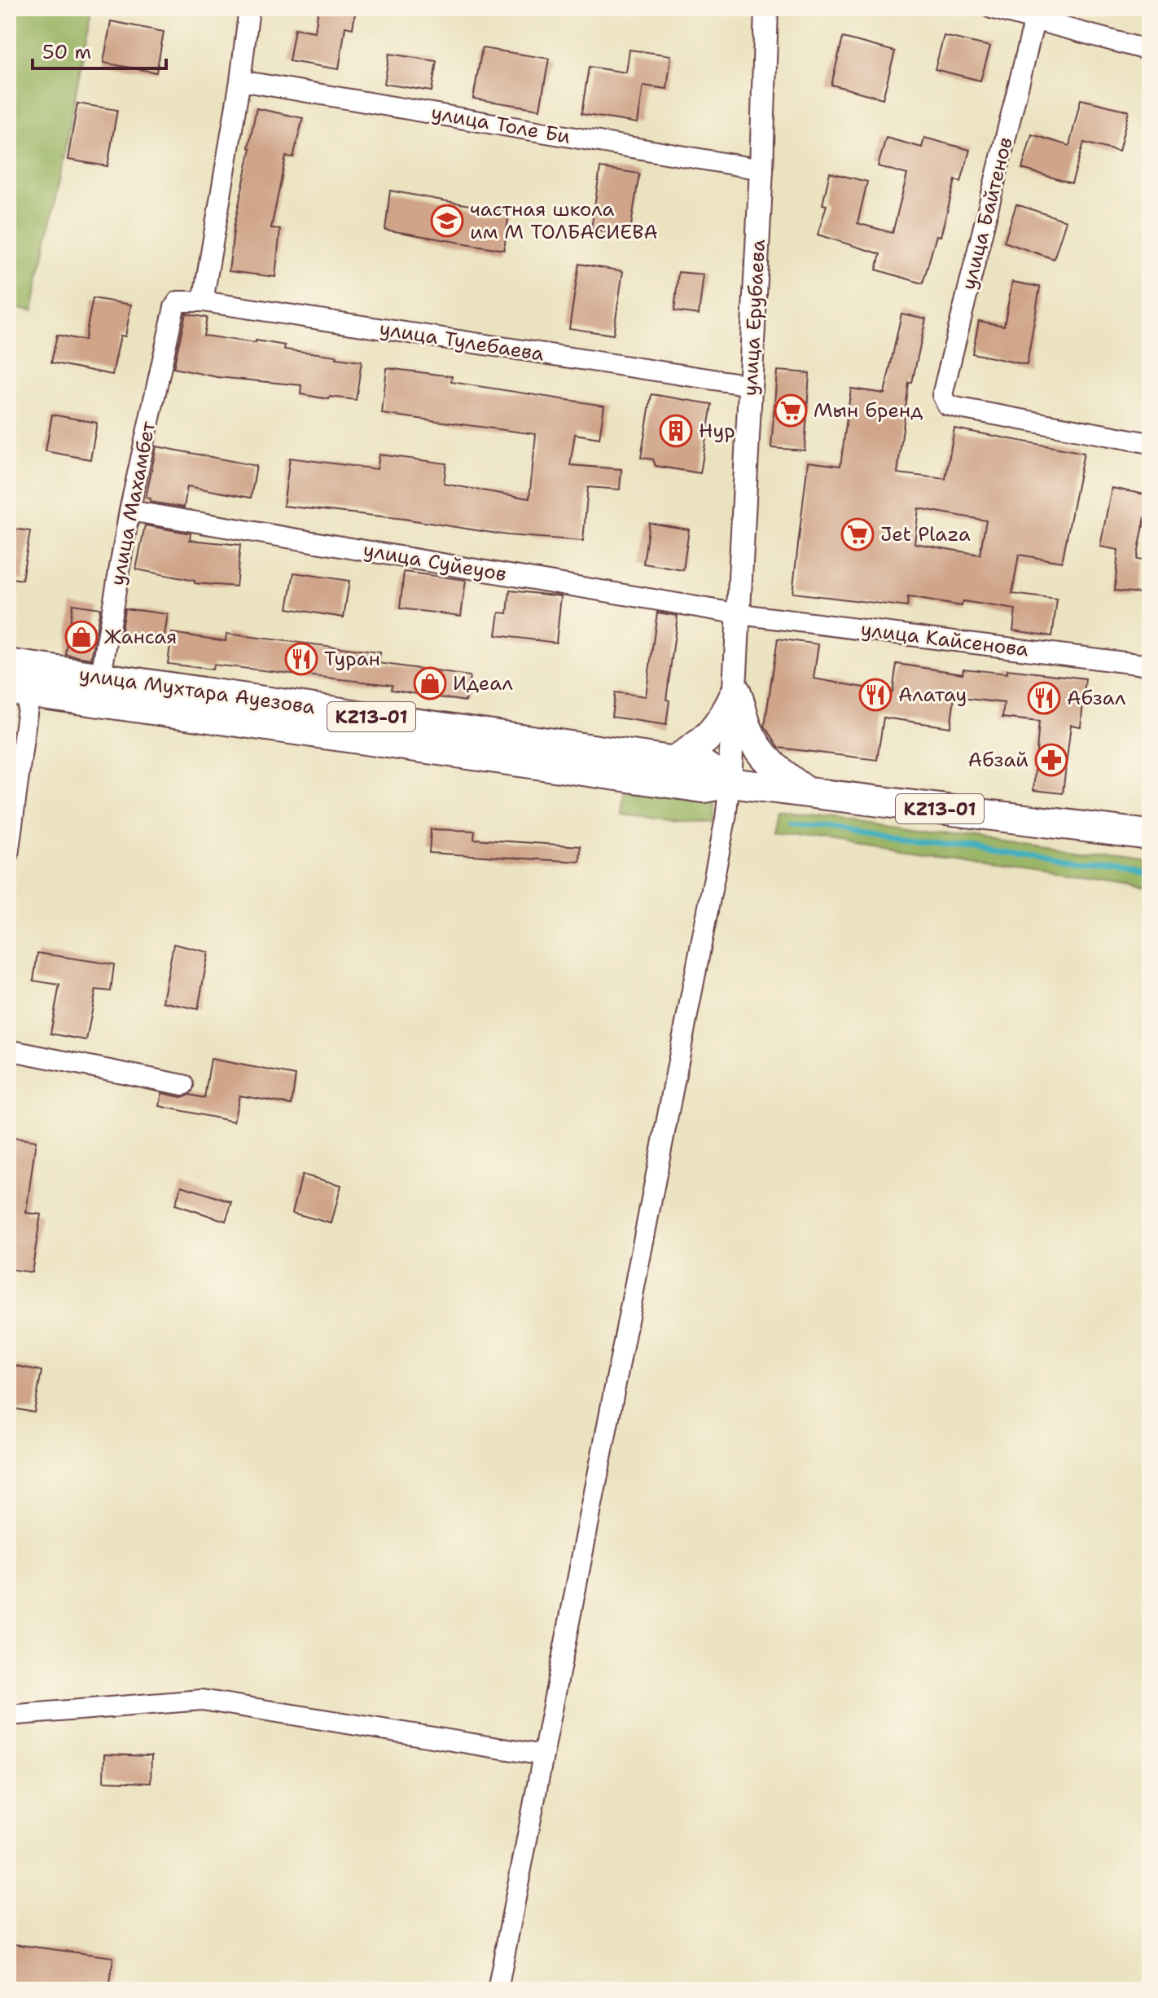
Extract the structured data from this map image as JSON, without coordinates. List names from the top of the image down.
{
  "streets": {
    "main road": ["улица Мухтара Ауезова", "KZ13-01"],
    "street": [
      "улица Толе Би",
      "улица Байтенов",
      "улица Ерубаева",
      "улица Тулебаева",
      "улица Махамбет",
      "улица Суйеуов",
      "улица Кайсенова"
    ]
  },
  "crossings": [
    ["улица Толе Би", "улица Ерубаева"],
    ["улица Ерубаева", "улица Тулебаева"],
    ["улица Ерубаева", "улица Суйеуов"],
    ["улица Ерубаева", "улица Кайсенова"],
    ["улица Ерубаева", "улица Мухтара Ауезова"],
    ["улица Тулебаева", "улица Махамбет"],
    ["улица Махамбет", "улица Суйеуов"],
    ["улица Махамбет", "улица Мухтара Ауезова"],
    ["улица Суйеуов", "улица Кайсенова"]
  ],
  "places": {
    "school or university": ["частная школа им М ТОЛБАСИЕВА"],
    "supermarket": ["Мын бренд", "Jet Plaza"],
    "building": ["Нур"],
    "shop": ["Жансая", "Идеал"],
    "restaurant": ["Туран", "Алатау", "Абзал"],
    "pharmacy": ["Абзай"]
  },
  "scale_bar": "50 m"
}
